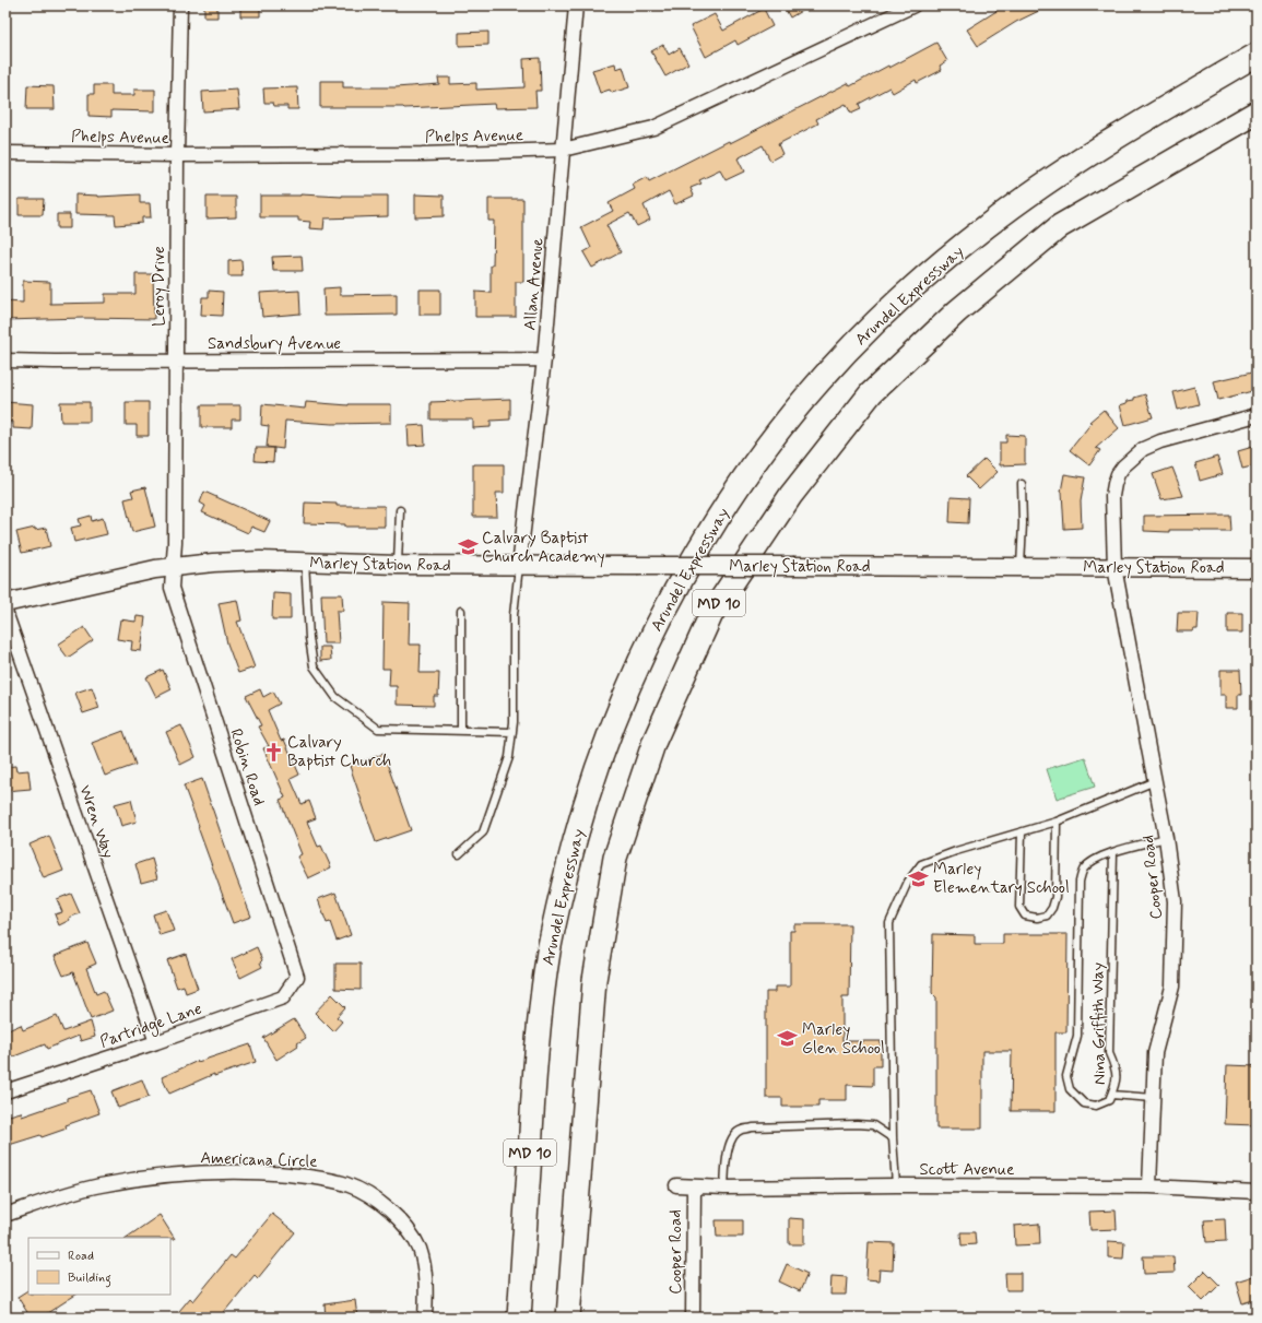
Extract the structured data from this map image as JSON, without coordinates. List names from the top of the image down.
{
  "streets": {
    "highway": ["Arundel Expressway", "MD 10"],
    "main road": ["Marley Station Road"],
    "street": [
      "Phelps Avenue",
      "Allan Avenue",
      "Leroy Drive",
      "Sandsbury Avenue",
      "Robin Road",
      "Wren Way",
      "Cooper Road",
      "Partridge Lane",
      "Americana Circle",
      "Scott Avenue"
    ],
    "lane": ["Nina Griffith Way"]
  },
  "crossings": [
    ["Phelps Avenue", "Allan Avenue"],
    ["Phelps Avenue", "Leroy Drive"],
    ["Allan Avenue", "Sandsbury Avenue"],
    ["Allan Avenue", "Marley Station Road"],
    ["Leroy Drive", "Sandsbury Avenue"],
    ["Leroy Drive", "Marley Station Road"],
    ["Leroy Drive", "Robin Road"],
    ["Marley Station Road", "Robin Road"],
    ["Marley Station Road", "Cooper Road"],
    ["Robin Road", "Partridge Lane"],
    ["Wren Way", "Partridge Lane"],
    ["Cooper Road", "Nina Griffith Way"],
    ["Cooper Road", "Scott Avenue"]
  ],
  "places": {
    "school or university": ["Calvary Baptist Church Academy", "Marley Elementary School", "Marley Glen School"],
    "church": ["Calvary Baptist Church"]
  },
  "legend": ["Road", "Building"]
}
